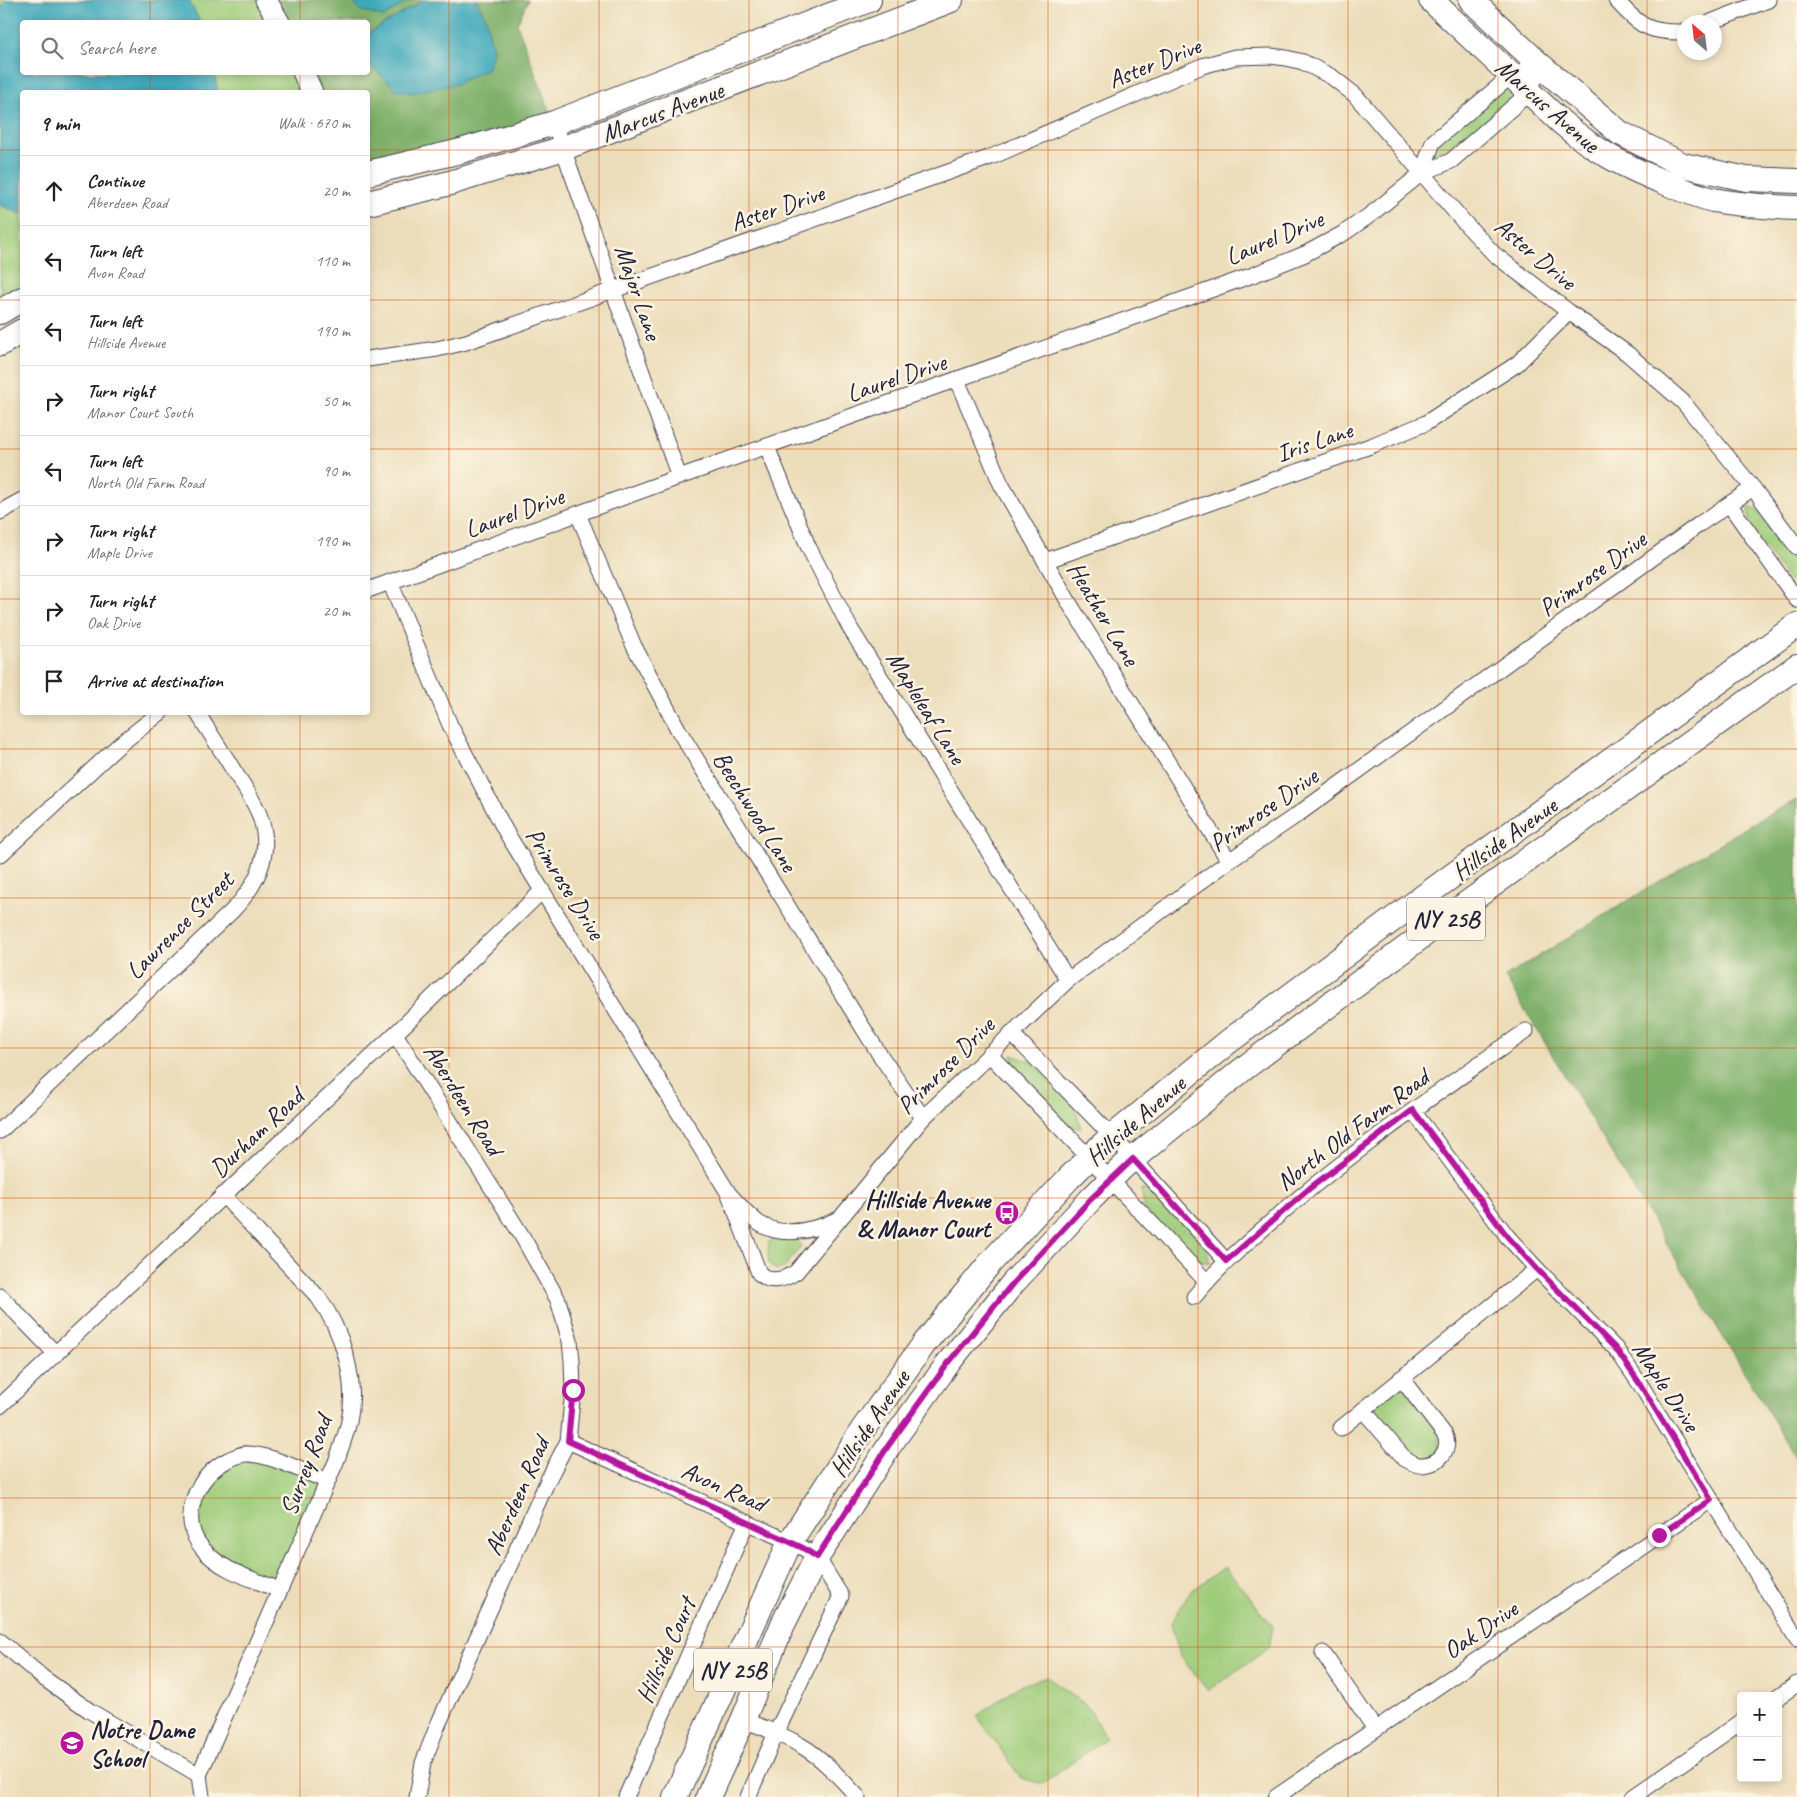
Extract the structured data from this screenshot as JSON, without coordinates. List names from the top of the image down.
{
  "streets": {
    "main road": ["Marcus Avenue", "Hillside Avenue", "NY 25B"],
    "street": [
      "Aster Drive",
      "Laurel Drive",
      "Major Lane",
      "Iris Lane",
      "Primrose Drive",
      "Heather Lane",
      "Mapleleaf Lane",
      "Beechwood Lane",
      "Lawrence Street",
      "Aberdeen Road",
      "North Old Farm Road",
      "Durham Road",
      "Maple Drive",
      "Surrey Road",
      "Avon Road",
      "Oak Drive",
      "Hillside Court"
    ]
  },
  "crossings": [
    ["Aster Drive", "Laurel Drive"],
    ["Aster Drive", "Major Lane"],
    ["Aster Drive", "Iris Lane"],
    ["Aster Drive", "Primrose Drive"],
    ["Marcus Avenue", "Laurel Drive"],
    ["Marcus Avenue", "Major Lane"],
    ["Laurel Drive", "Major Lane"],
    ["Laurel Drive", "Primrose Drive"],
    ["Laurel Drive", "Heather Lane"],
    ["Laurel Drive", "Mapleleaf Lane"],
    ["Laurel Drive", "Beechwood Lane"],
    ["Iris Lane", "Heather Lane"],
    ["Primrose Drive", "Heather Lane"],
    ["Primrose Drive", "Mapleleaf Lane"],
    ["Primrose Drive", "Beechwood Lane"],
    ["Primrose Drive", "Durham Road"],
    ["Hillside Avenue", "Avon Road"],
    ["Aberdeen Road", "Durham Road"],
    ["Aberdeen Road", "Avon Road"],
    ["North Old Farm Road", "Maple Drive"],
    ["Durham Road", "Surrey Road"],
    ["Maple Drive", "Oak Drive"],
    ["Avon Road", "Hillside Court"]
  ],
  "places": {
    "bus stop": ["Hillside Avenue & Manor Court"],
    "school or university": ["Notre Dame School"]
  },
  "north": "top left",
  "page": {
    "search": "Search here",
    "heading": ["9 min", "Walk · 670 m"],
    "list": [
      ["Continue", "Aberdeen Road", "20 m"],
      ["Turn left", "Avon Road", "110 m"],
      ["Turn left", "Hillside Avenue", "190 m"],
      ["Turn right", "Manor Court South", "50 m"],
      ["Turn left", "North Old Farm Road", "90 m"],
      ["Turn right", "Maple Drive", "190 m"],
      ["Turn right", "Oak Drive", "20 m"],
      "Arrive at destination"
    ],
    "map_buttons": ["+", "−"]
  }
}
